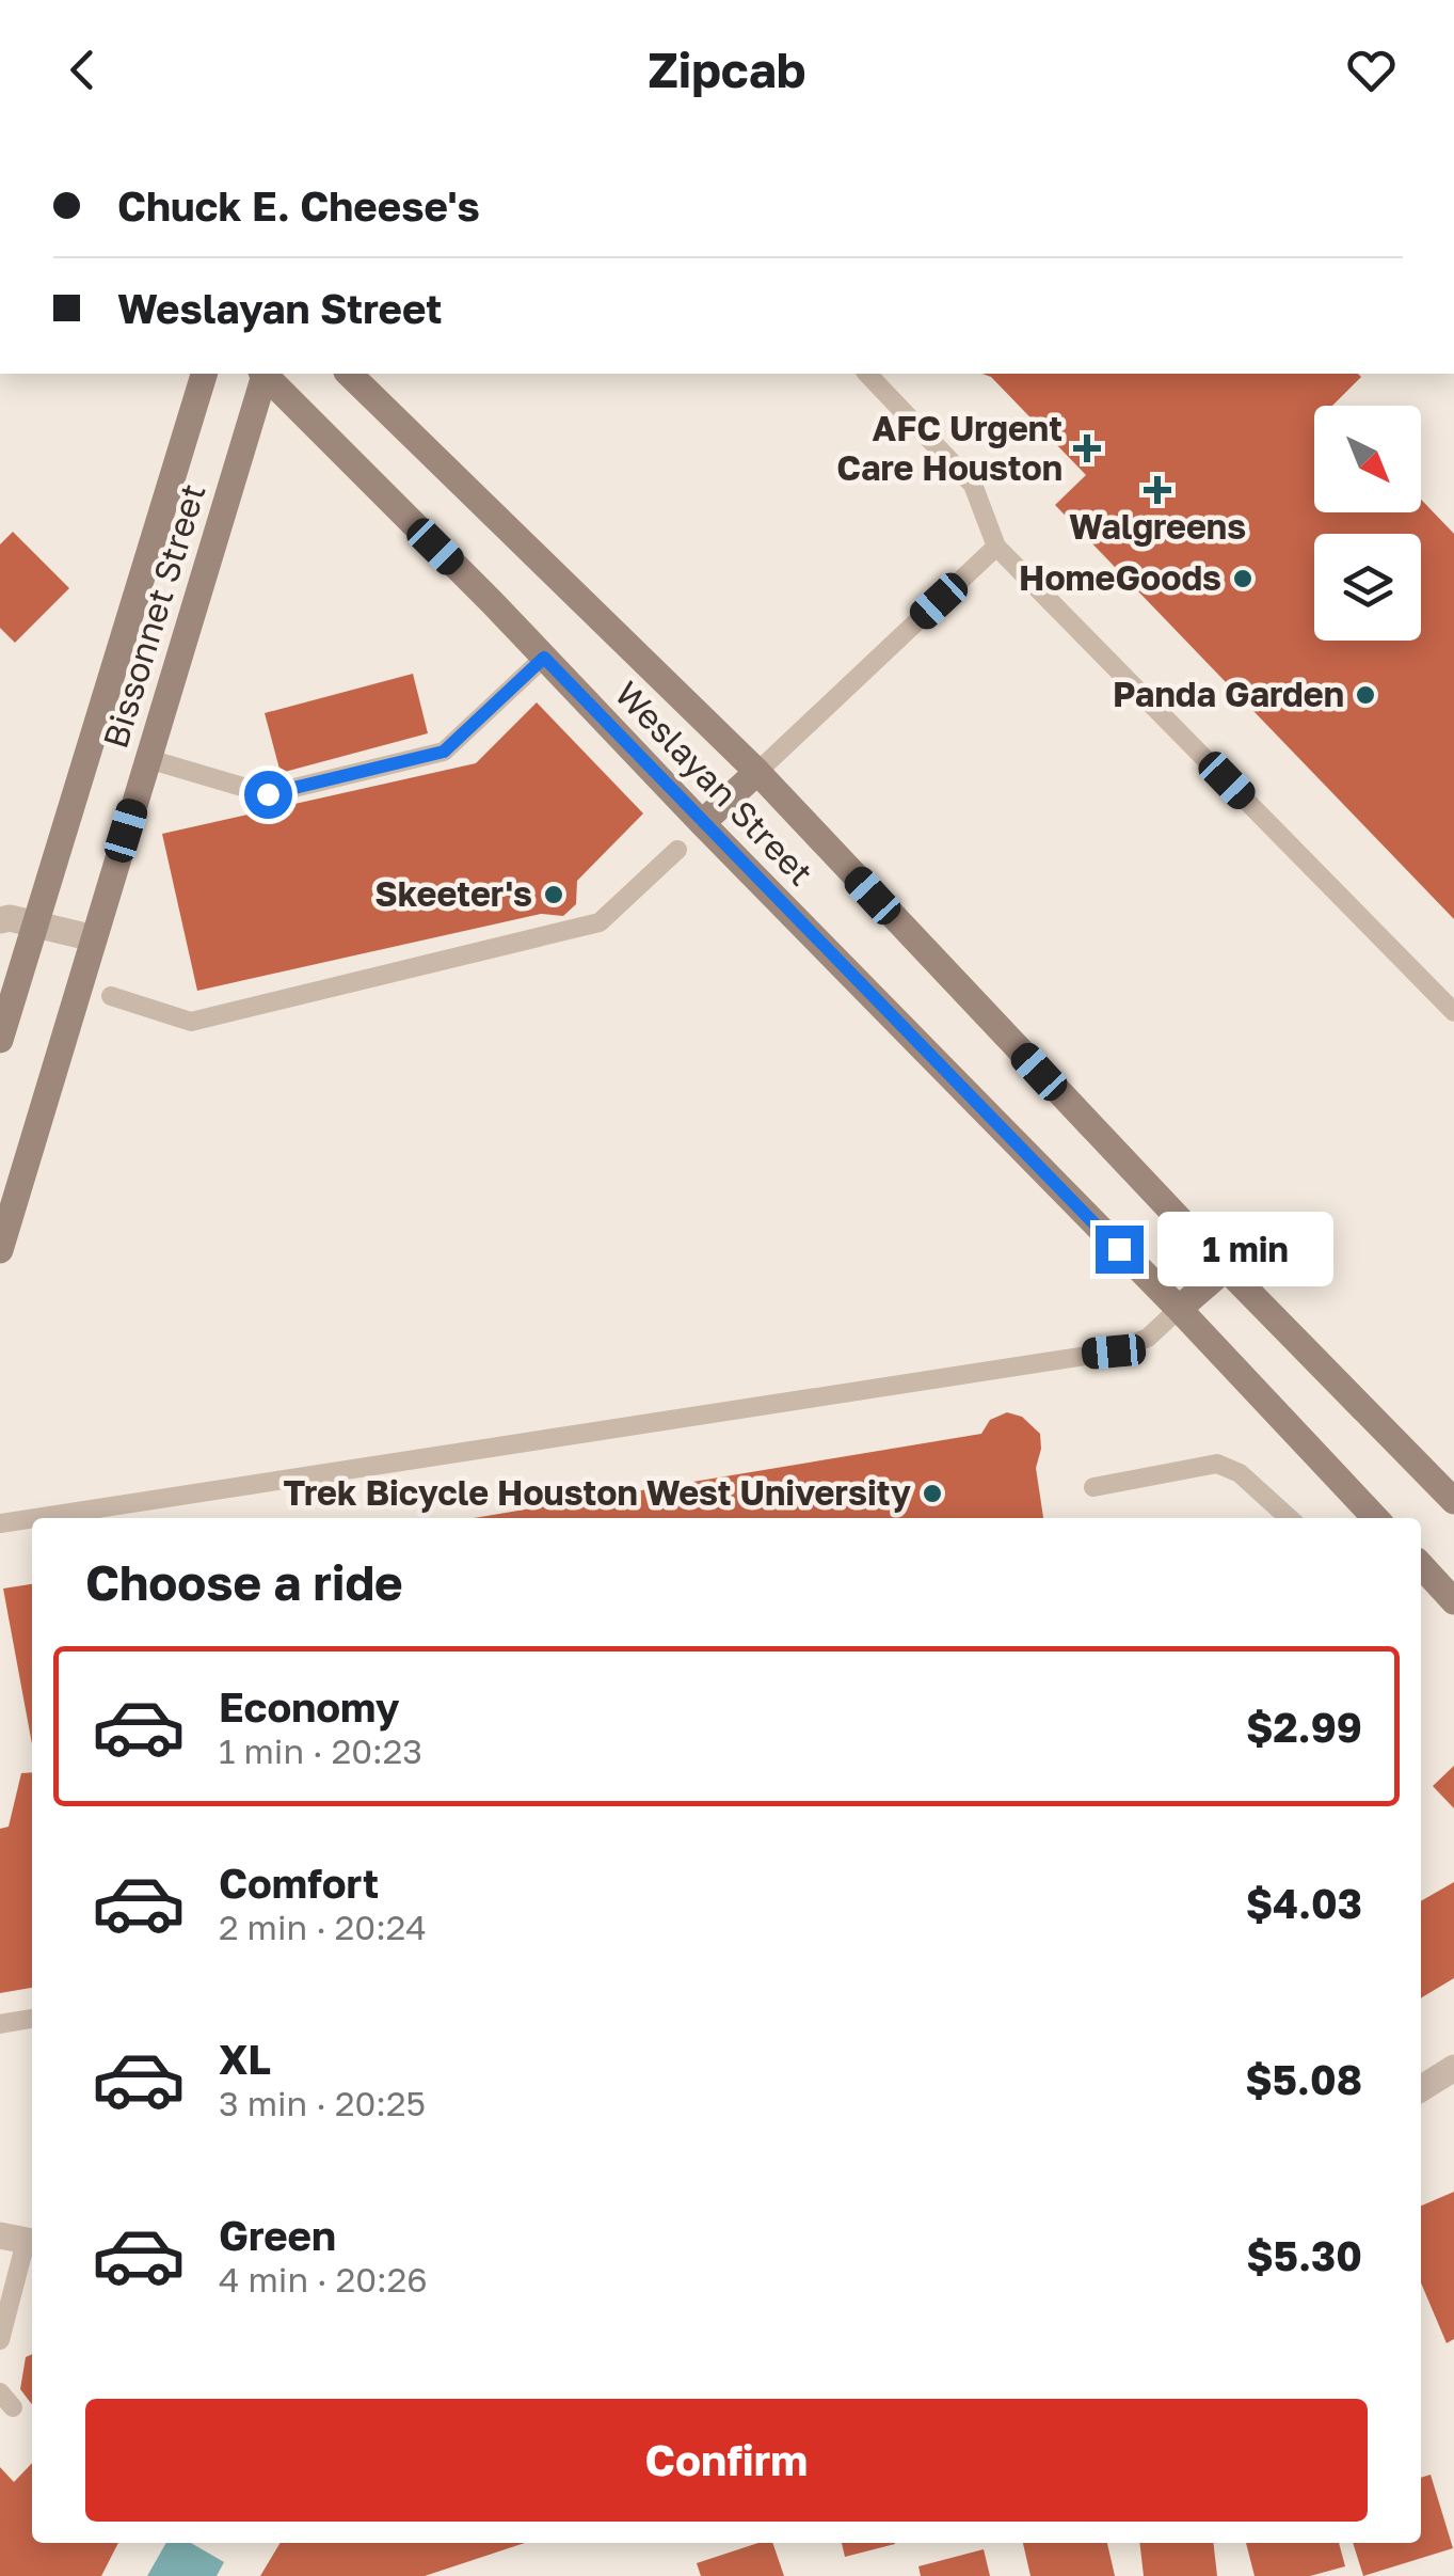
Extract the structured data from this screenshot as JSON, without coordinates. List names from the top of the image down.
{
  "streets": {
    "main road": ["Bissonnet Street", "Weslayan Street"]
  },
  "places": {
    "health": ["AFC Urgent Care Houston", "Walgreens"],
    "other": [
      "HomeGoods",
      "Panda Garden",
      "Skeeter's",
      "Trek Bicycle Houston West University"
    ]
  },
  "north": "bottom right",
  "page": {
    "header": "Zipcab",
    "banner": ["Chuck E. Cheese's", "Weslayan Street"],
    "bubble": "1 min",
    "heading": "Choose a ride",
    "list": [
      {
        "name": "Economy",
        "note": "1 min · 20:23",
        "value": "$2.99"
      },
      {
        "name": "Comfort",
        "note": "2 min · 20:24",
        "value": "$4.03"
      },
      {
        "name": "XL",
        "note": "3 min · 20:25",
        "value": "$5.08"
      },
      {
        "name": "Green",
        "note": "4 min · 20:26",
        "value": "$5.30"
      }
    ],
    "buttons": "Confirm"
  }
}
